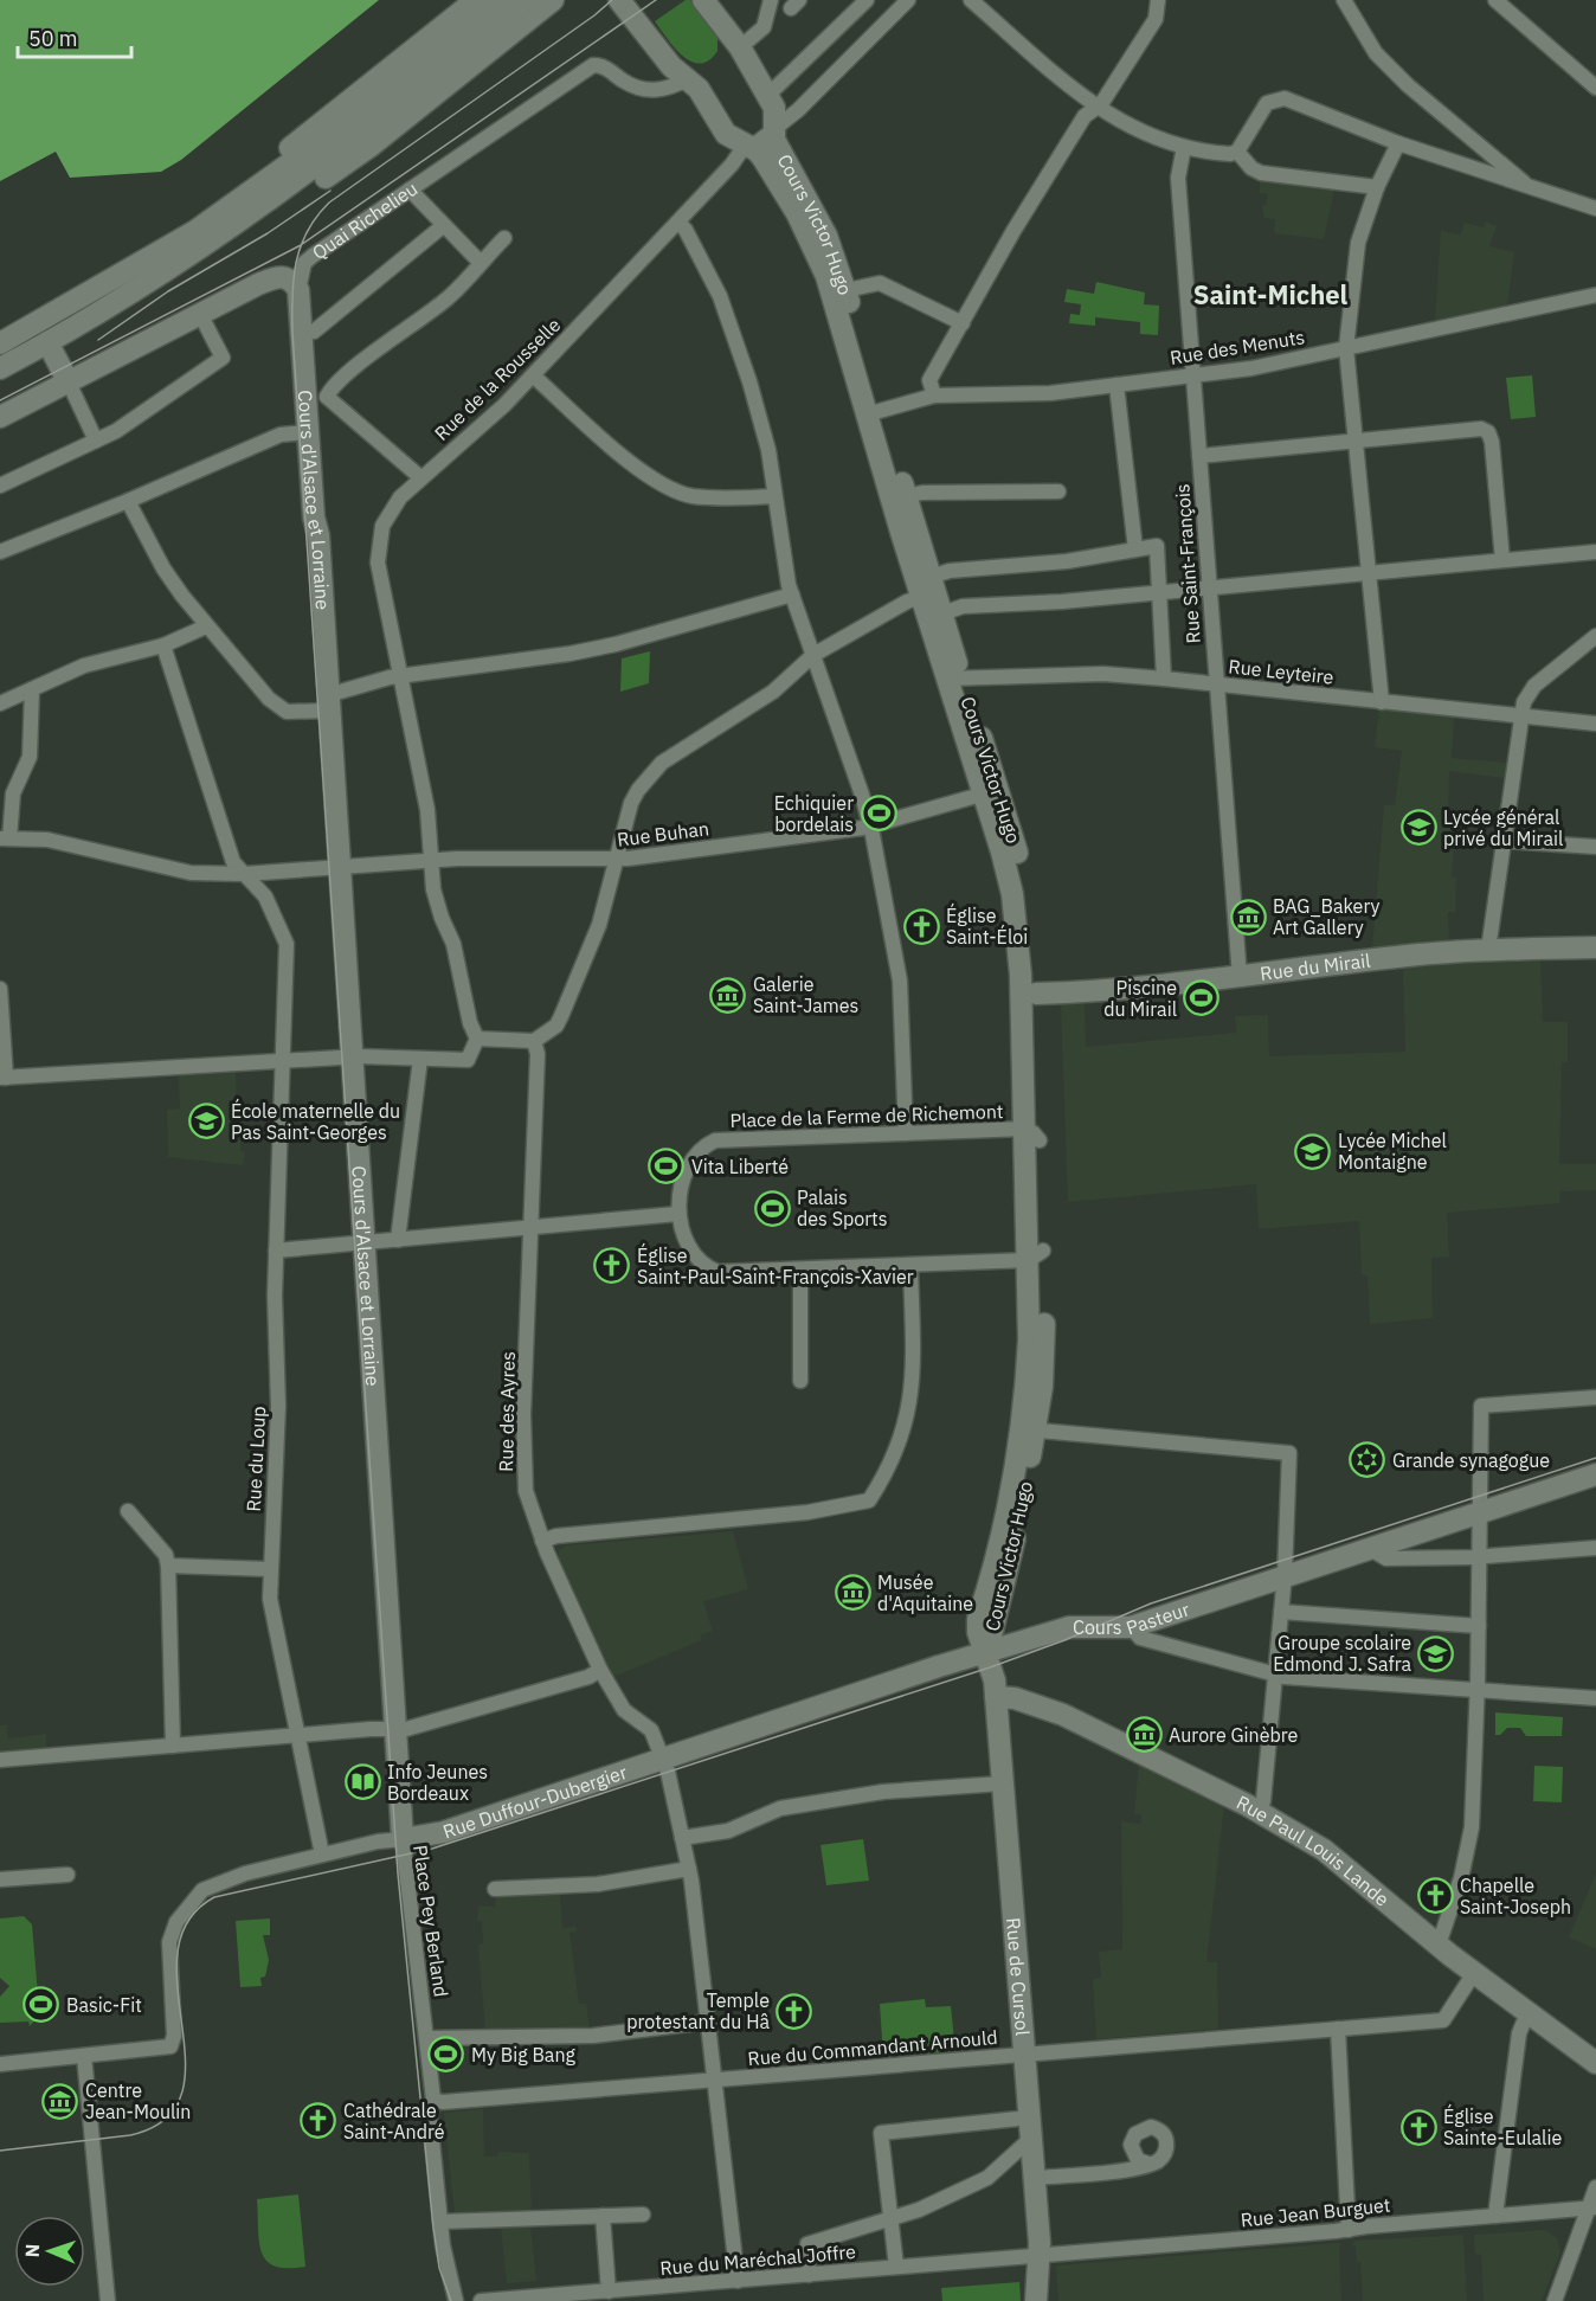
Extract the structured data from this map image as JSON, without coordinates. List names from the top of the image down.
{
  "streets": {
    "main road": [
      "Cours Victor Hugo",
      "Cours d'Alsace et Lorraine",
      "Rue du Mirail",
      "Cours Pasteur",
      "Rue Duffour-Dubergier",
      "Rue Paul Louis Lande",
      "Rue de Cursol"
    ],
    "street": [
      "Quai Richelieu",
      "Rue des Menuts",
      "Rue de la Rousselle",
      "Rue Saint-François",
      "Rue Leyteire",
      "Rue Buhan",
      "Place de la Ferme de Richemont",
      "Rue des Ayres",
      "Rue du Loup",
      "Place Pey Berland",
      "Rue du Commandant Arnould",
      "Rue Jean Burguet",
      "Rue du Maréchal Joffre"
    ]
  },
  "crossings": [
    ["Quai Richelieu", "Cours Victor Hugo"],
    ["Quai Richelieu", "Cours d'Alsace et Lorraine"],
    ["Cours Victor Hugo", "Rue des Menuts"],
    ["Cours Victor Hugo", "Rue de la Rousselle"],
    ["Cours Victor Hugo", "Rue Leyteire"],
    ["Cours Victor Hugo", "Rue Buhan"],
    ["Cours Victor Hugo", "Rue du Mirail"],
    ["Cours Victor Hugo", "Place de la Ferme de Richemont"],
    ["Cours Victor Hugo", "Cours Pasteur"],
    ["Cours Victor Hugo", "Rue Paul Louis Lande"],
    ["Cours Victor Hugo", "Rue de Cursol"],
    ["Rue des Menuts", "Rue Saint-François"],
    ["Rue de la Rousselle", "Rue Buhan"],
    ["Cours d'Alsace et Lorraine", "Rue Buhan"],
    ["Cours d'Alsace et Lorraine", "Rue Duffour-Dubergier"],
    ["Cours d'Alsace et Lorraine", "Place Pey Berland"],
    ["Rue Saint-François", "Rue Leyteire"],
    ["Rue Saint-François", "Rue du Mirail"],
    ["Rue Buhan", "Rue du Loup"],
    ["Rue des Ayres", "Cours Pasteur"],
    ["Rue des Ayres", "Rue Duffour-Dubergier"],
    ["Rue des Ayres", "Rue du Commandant Arnould"],
    ["Rue des Ayres", "Rue du Maréchal Joffre"],
    ["Rue du Loup", "Place Pey Berland"],
    ["Cours Pasteur", "Rue Duffour-Dubergier"],
    ["Rue Duffour-Dubergier", "Place Pey Berland"],
    ["Rue Paul Louis Lande", "Rue de Cursol"],
    ["Rue Paul Louis Lande", "Rue du Commandant Arnould"],
    ["Place Pey Berland", "Rue du Commandant Arnould"],
    ["Rue de Cursol", "Rue du Commandant Arnould"],
    ["Rue de Cursol", "Rue Jean Burguet"],
    ["Rue de Cursol", "Rue du Maréchal Joffre"],
    ["Rue Jean Burguet", "Rue du Maréchal Joffre"]
  ],
  "districts": ["Saint-Michel"],
  "places": {
    "sports": [
      "Echiquier bordelais",
      "Piscine du Mirail",
      "Vita Liberté",
      "Palais des Sports",
      "Basic-Fit",
      "My Big Bang"
    ],
    "school or university": [
      "Lycée général privé du Mirail",
      "École maternelle du Pas Saint-Georges",
      "Lycée Michel Montaigne",
      "Groupe scolaire Edmond J. Safra"
    ],
    "museum": [
      "BAG_Bakery Art Gallery",
      "Galerie Saint-James",
      "Musée d'Aquitaine",
      "Aurore Ginèbre",
      "Centre Jean-Moulin"
    ],
    "church": [
      "Église Saint-Éloi",
      "Église Saint-Paul-Saint-François-Xavier",
      "Chapelle Saint-Joseph",
      "Temple protestant du Hâ",
      "Cathédrale Saint-André",
      "Église Sainte-Eulalie"
    ],
    "synagogue": ["Grande synagogue"],
    "library": ["Info Jeunes Bordeaux"]
  },
  "scale_bar": "50 m",
  "north": "left"
}
